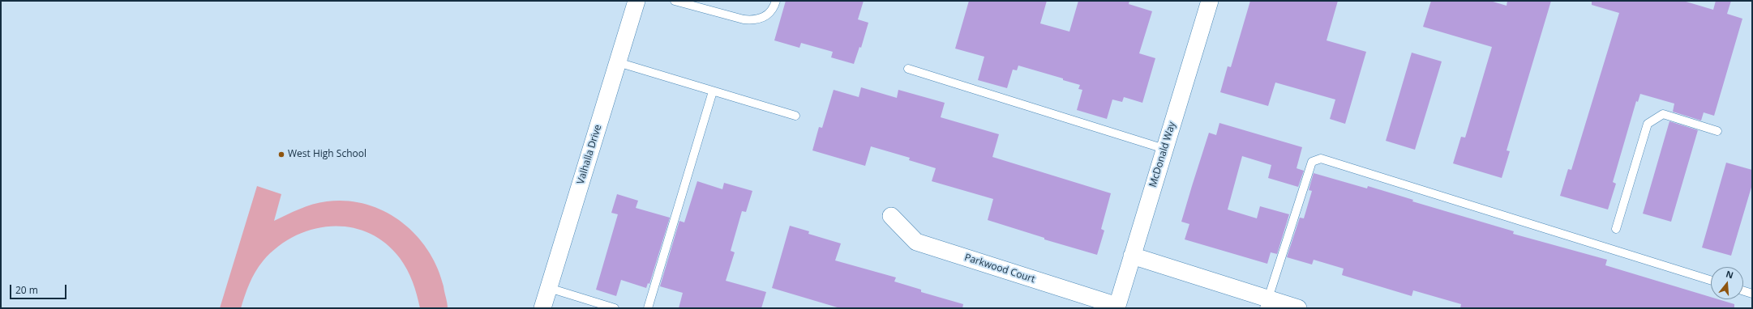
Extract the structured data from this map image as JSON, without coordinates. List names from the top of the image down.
{
  "streets": {
    "street": ["Valhalla Drive", "McDonald Way", "Parkwood Court"]
  },
  "crossings": [
    ["McDonald Way", "Parkwood Court"]
  ],
  "places": ["West High School"],
  "scale_bar": "20 m",
  "north": "top"
}
